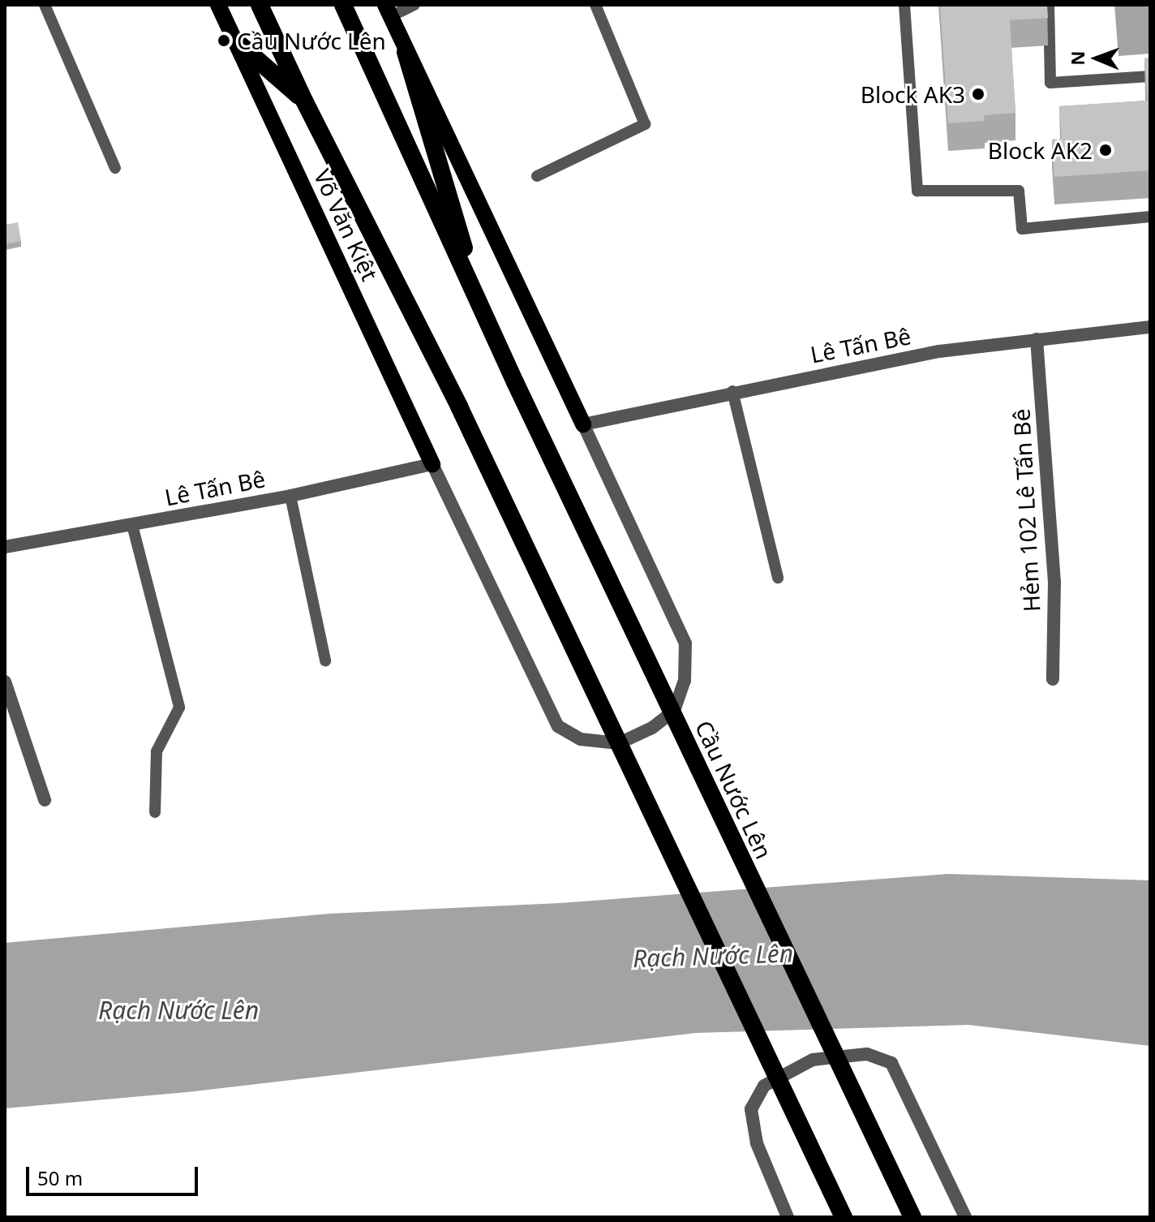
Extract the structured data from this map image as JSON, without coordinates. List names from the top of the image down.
{
  "streets": {
    "highway": ["Võ Văn Kiệt", "Cầu Nước Lên"],
    "street": ["Lê Tấn Bê", "Hẻm 102 Lê Tấn Bê"]
  },
  "crossings": [
    ["Võ Văn Kiệt", "Lê Tấn Bê"],
    ["Lê Tấn Bê", "Hẻm 102 Lê Tấn Bê"]
  ],
  "water": ["Rạch Nước Lên"],
  "places": ["Cầu Nước Lên", "Block AK3", "Block AK2"],
  "scale_bar": "50 m",
  "north": "left"
}
